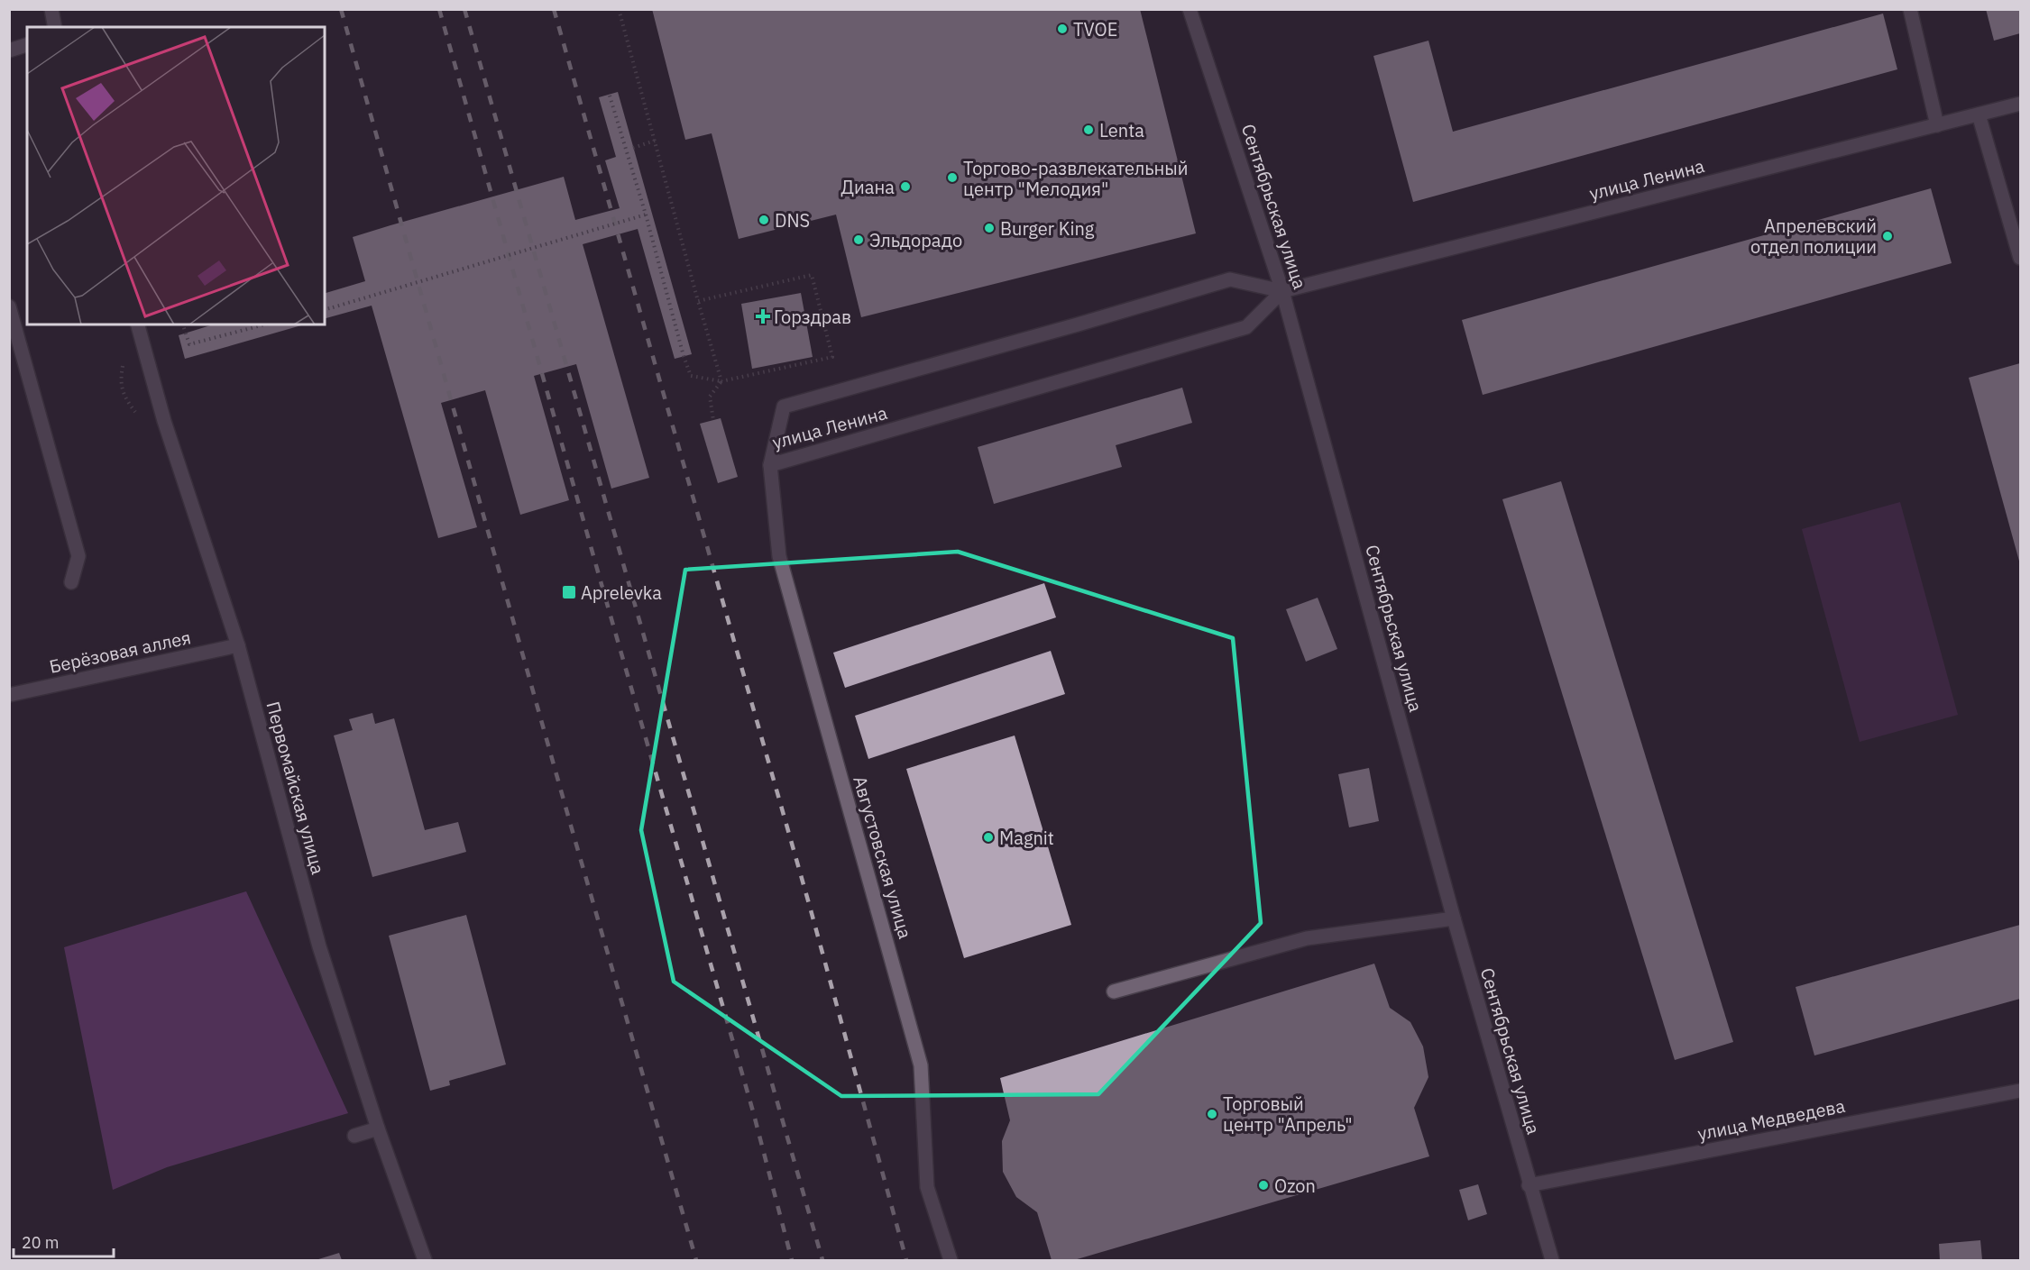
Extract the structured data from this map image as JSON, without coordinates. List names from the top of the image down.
{
  "streets": {
    "street": [
      "улица Ленина",
      "Сентябрьская улица",
      "Берёзовая аллея",
      "Первомайская улица",
      "Августовская улица",
      "улица Медведева"
    ]
  },
  "crossings": [
    ["улица Ленина", "Сентябрьская улица"],
    ["улица Ленина", "Августовская улица"],
    ["Сентябрьская улица", "улица Медведева"],
    ["Берёзовая аллея", "Первомайская улица"]
  ],
  "places": {
    "other": [
      "TVOE",
      "Lenta",
      "Торгово-развлекательный центр \"Мелодия\"",
      "Диана",
      "DNS",
      "Burger King",
      "Апрелевский отдел полиции",
      "Эльдорадо",
      "Magnit",
      "Торговый центр \"Апрель\"",
      "Ozon"
    ],
    "health": ["Горздрав"],
    "transit": ["Aprelevka"]
  },
  "scale_bar": "20 m"
}
